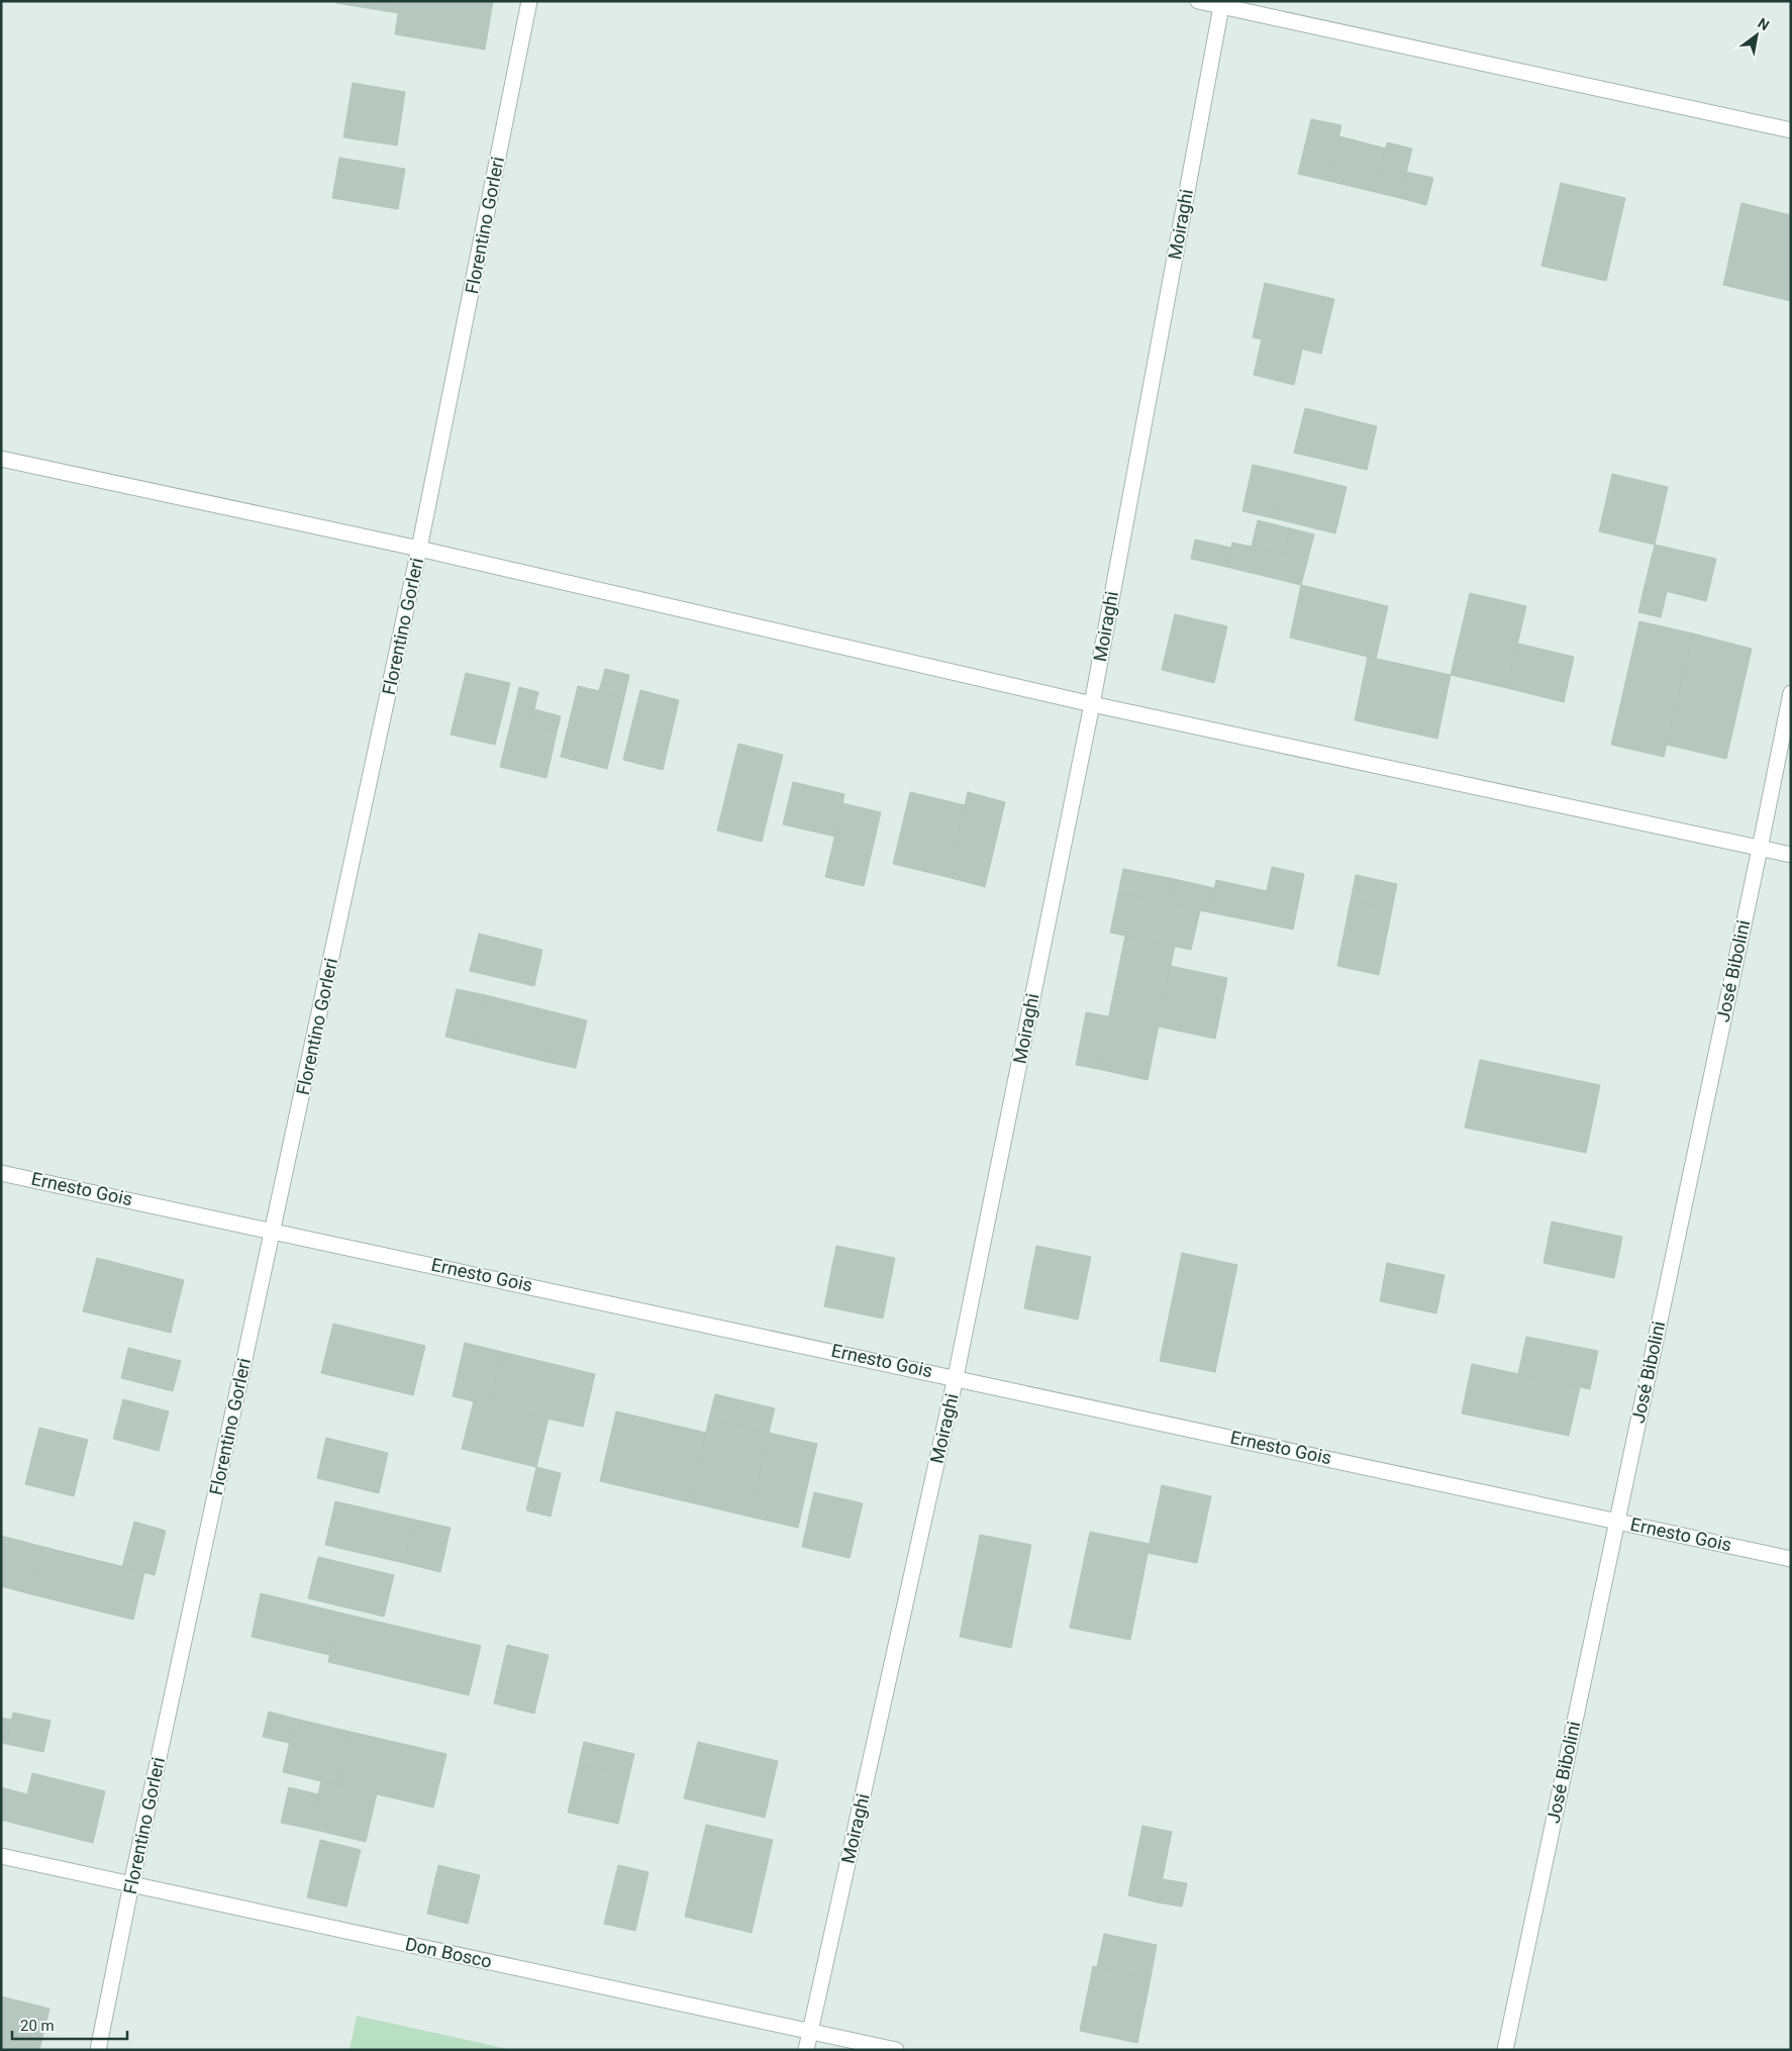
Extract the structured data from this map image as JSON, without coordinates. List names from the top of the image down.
{
  "streets": {
    "street": [
      "Moiraghi",
      "Florentino Gorleri",
      "José Bibolini",
      "Ernesto Gois",
      "Don Bosco"
    ]
  },
  "crossings": [
    ["Moiraghi", "Ernesto Gois"],
    ["Moiraghi", "Don Bosco"],
    ["Florentino Gorleri", "Ernesto Gois"],
    ["Florentino Gorleri", "Don Bosco"],
    ["José Bibolini", "Ernesto Gois"]
  ],
  "scale_bar": "20 m",
  "north": "top right"
}
